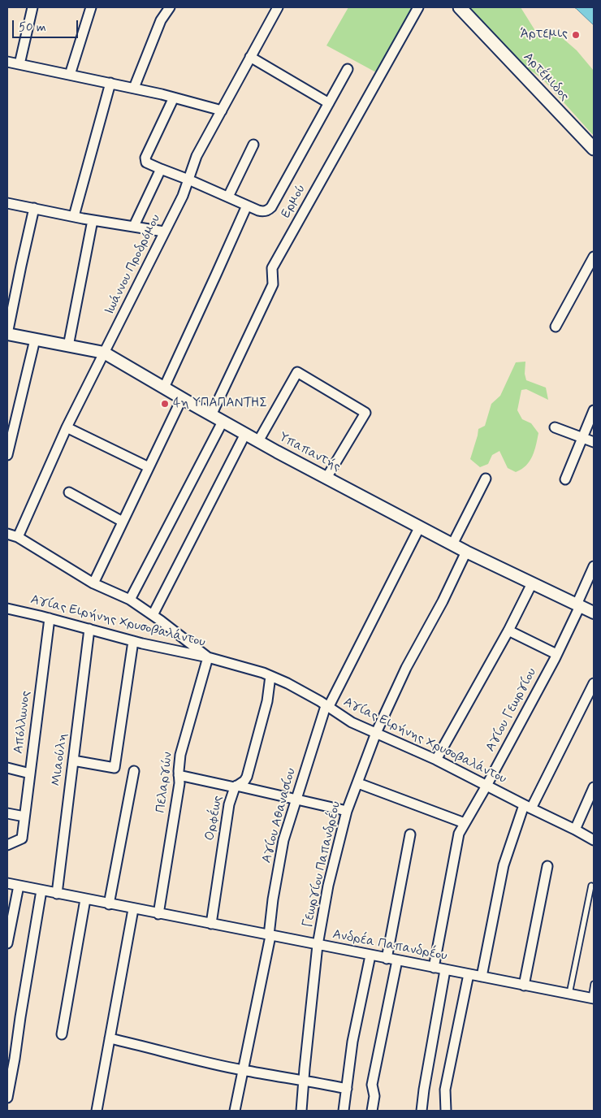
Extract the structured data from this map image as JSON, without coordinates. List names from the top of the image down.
{
  "streets": {
    "main road": ["Αρτέμιδος"],
    "street": [
      "Ερμού",
      "Ιωάννου Προδρόμου",
      "Υπαπαντής",
      "Αγίας Ειρήνης Χρυσοβαλάντου",
      "Αγίου Γεωργίου",
      "Απόλλωνος",
      "Μιαούλη",
      "Πελαργών",
      "Αγίου Αθανασίου",
      "Ορφέως",
      "Γεωργίου Παπανδρέου",
      "Ανδρέα Παπανδρέου"
    ]
  },
  "crossings": [
    ["Ερμού", "Υπαπαντής"],
    ["Ιωάννου Προδρόμου", "Υπαπαντής"],
    ["Υπαπαντής", "Αγίου Γεωργίου"],
    ["Υπαπαντής", "Αγίου Αθανασίου"],
    ["Υπαπαντής", "Γεωργίου Παπανδρέου"],
    ["Αγίας Ειρήνης Χρυσοβαλάντου", "Αγίου Γεωργίου"],
    ["Αγίας Ειρήνης Χρυσοβαλάντου", "Απόλλωνος"],
    ["Αγίας Ειρήνης Χρυσοβαλάντου", "Μιαούλη"],
    ["Αγίας Ειρήνης Χρυσοβαλάντου", "Πελαργών"],
    ["Αγίας Ειρήνης Χρυσοβαλάντου", "Αγίου Αθανασίου"],
    ["Αγίας Ειρήνης Χρυσοβαλάντου", "Ορφέως"],
    ["Αγίας Ειρήνης Χρυσοβαλάντου", "Γεωργίου Παπανδρέου"],
    ["Αγίου Γεωργίου", "Ανδρέα Παπανδρέου"],
    ["Μιαούλη", "Ανδρέα Παπανδρέου"],
    ["Πελαργών", "Ανδρέα Παπανδρέου"],
    ["Αγίου Αθανασίου", "Ανδρέα Παπανδρέου"],
    ["Ορφέως", "Ανδρέα Παπανδρέου"],
    ["Γεωργίου Παπανδρέου", "Ανδρέα Παπανδρέου"]
  ],
  "places": ["Άρτεμις", "4η ΥΠΑΠΑΝΤΗΣ"],
  "scale_bar": "50 m"
}
